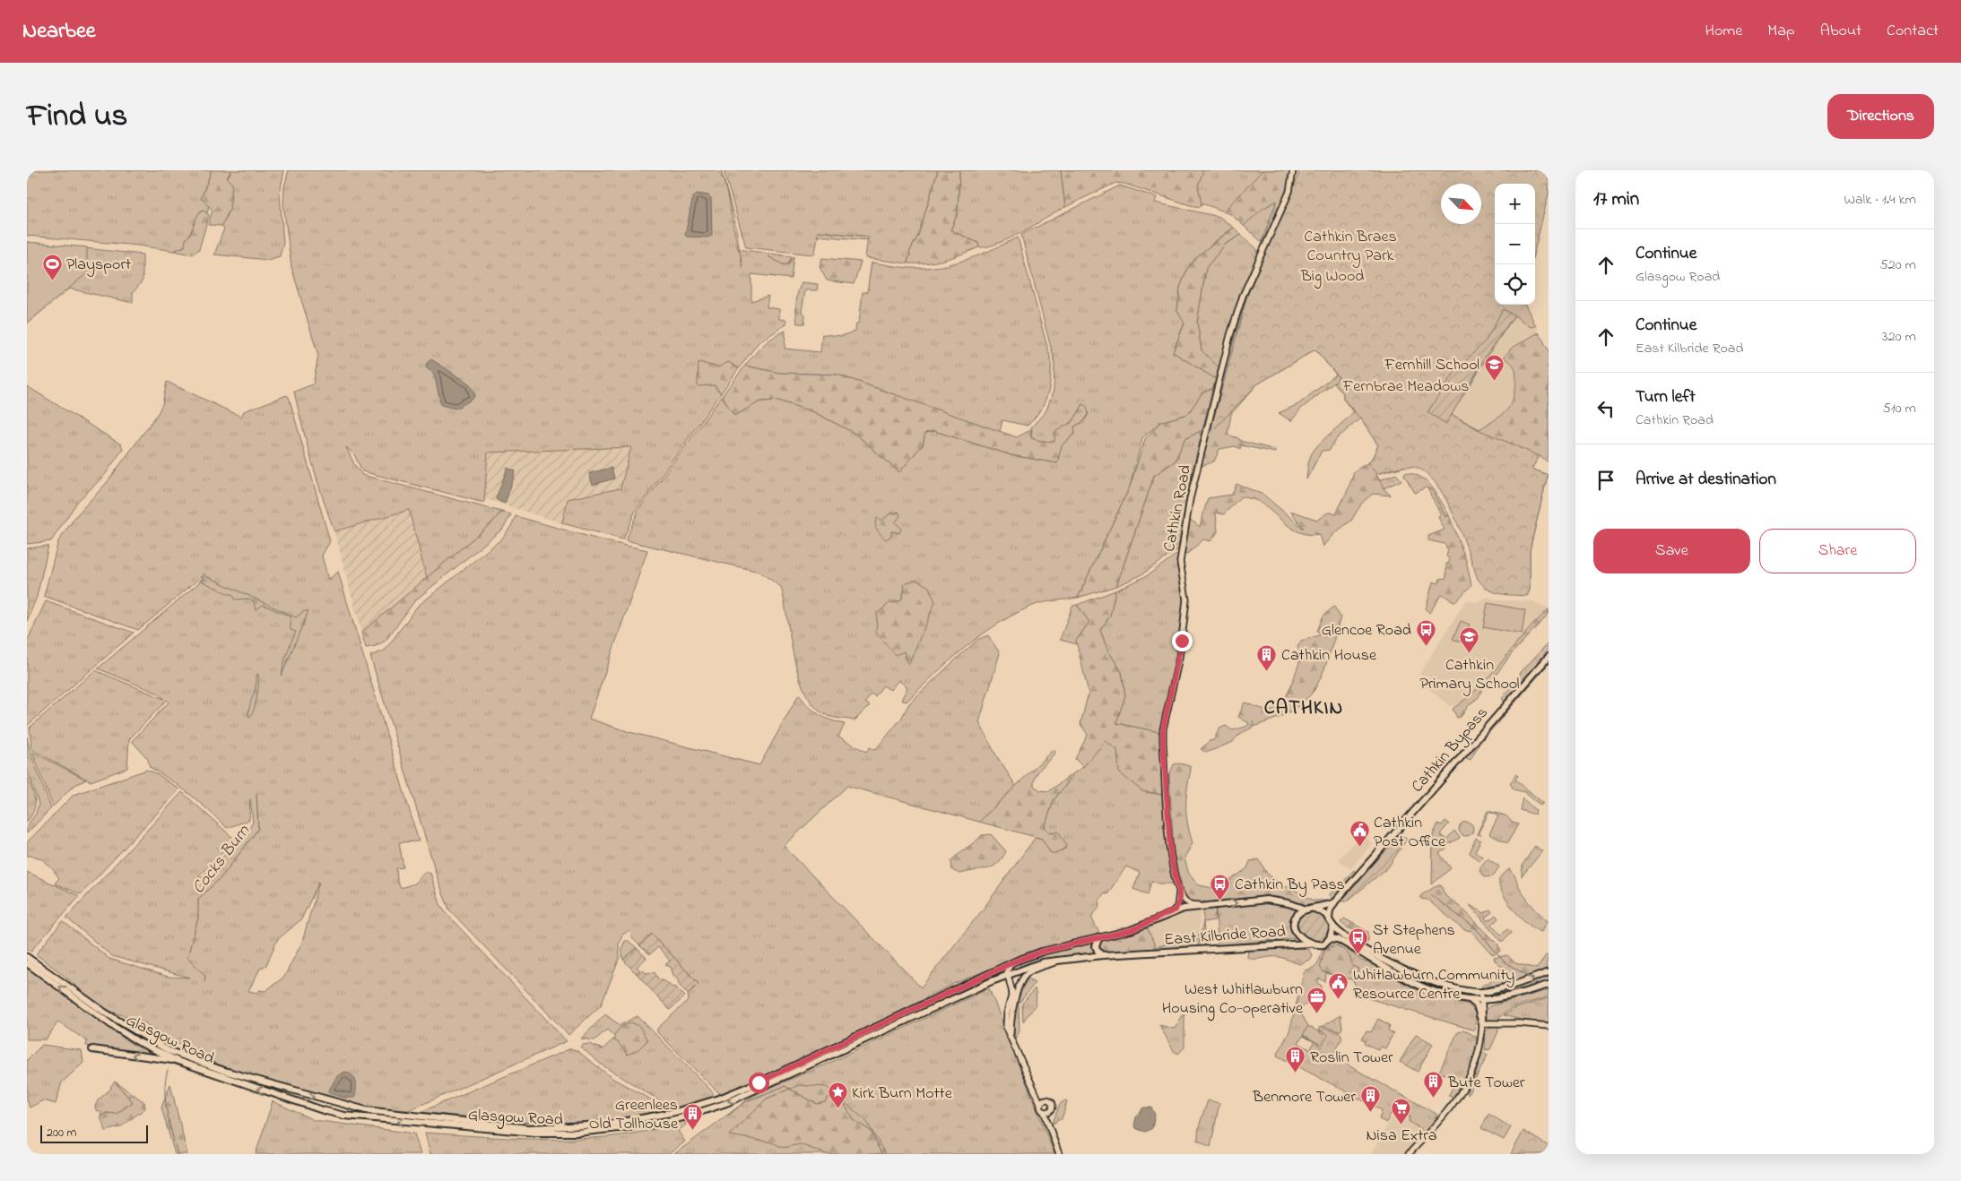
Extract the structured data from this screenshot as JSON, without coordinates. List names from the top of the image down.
{
  "streets": {
    "main road": [
      "Cathkin Road",
      "Cathkin Bypass",
      "East Kilbride Road",
      "Glasgow Road"
    ]
  },
  "crossings": [
    ["Cathkin Bypass", "East Kilbride Road"],
    ["East Kilbride Road", "Glasgow Road"]
  ],
  "districts": ["CATHKIN"],
  "water": ["Cocks Burn"],
  "parks": ["Cathkin Braes Country Park", "Big Wood", "Fernbrae Meadows"],
  "places": {
    "sports": ["Playsport"],
    "school or university": ["Fernhill School", "Cathkin Primary School"],
    "bus stop": ["Glencoe Road", "Cathkin By Pass", "St Stephens Avenue"],
    "building": [
      "Cathkin House",
      "Roslin Tower",
      "Bute Tower",
      "Benmore Tower",
      "Greenlees Old Tollhouse"
    ],
    "public building": ["Cathkin Post Office", "Whitlawburn Community Resource Centre"],
    "office": ["West Whitlawburn Housing Co-operative"],
    "place": ["Kirk Burn Motte"],
    "supermarket": ["Nisa Extra"]
  },
  "scale_bar": "200 m",
  "north": "bottom right",
  "page": {
    "header": "Nearbee",
    "nav": [
      "Home",
      "Map",
      "About",
      "Contact"
    ],
    "title": "Find us",
    "buttons": [
      "Directions",
      ["Save", "Share"]
    ],
    "heading": ["17 min", "Walk · 1.4 km"],
    "map_buttons": ["+", "−"],
    "list": [
      ["Continue", "Glasgow Road", "520 m"],
      ["Continue", "East Kilbride Road", "320 m"],
      ["Turn left", "Cathkin Road", "510 m"],
      "Arrive at destination"
    ],
    "scale": "200 m"
  }
}
